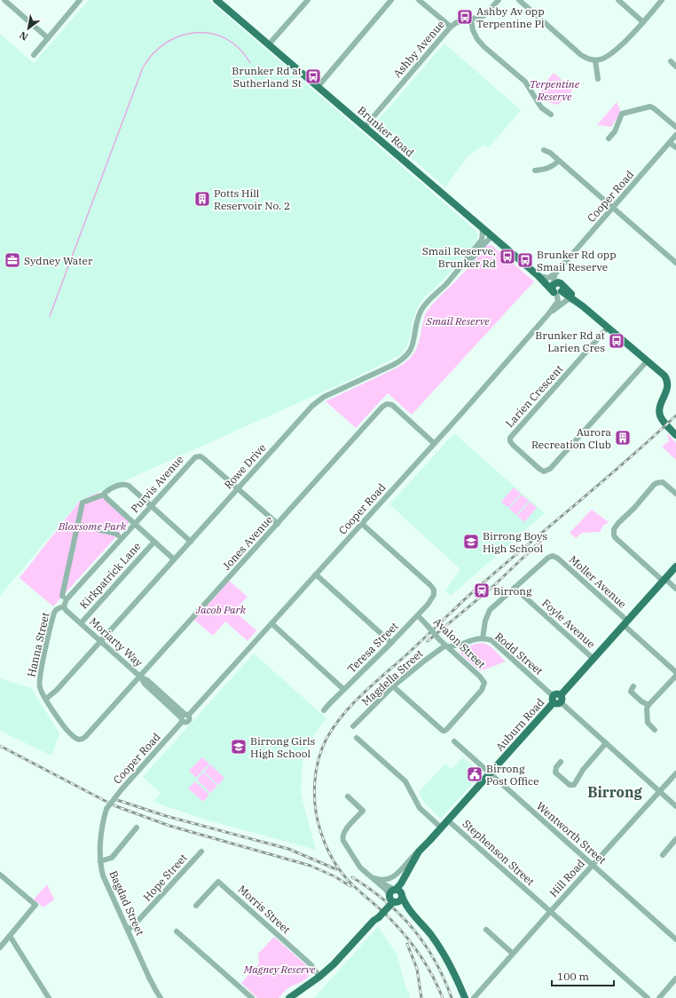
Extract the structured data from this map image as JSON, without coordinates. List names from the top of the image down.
{
  "streets": {
    "main road": ["Brunker Road", "Auburn Road"],
    "street": [
      "Ashby Avenue",
      "Cooper Road",
      "Larien Crescent",
      "Rowe Drive",
      "Purvis Avenue",
      "Jones Avenue",
      "Kirkpatrick Lane",
      "Moller Avenue",
      "Foyle Avenue",
      "Moriarty Way",
      "Avalon Street",
      "Hanna Street",
      "Teresa Street",
      "Rodd Street",
      "Magdella Street",
      "Wentworth Street",
      "Stephenson Street",
      "Hope Street",
      "Hill Road",
      "Bagdad Street",
      "Morris Street"
    ]
  },
  "crossings": [
    ["Ashby Avenue", "Brunker Road"],
    ["Brunker Road", "Larien Crescent"],
    ["Brunker Road", "Rowe Drive"],
    ["Cooper Road", "Jones Avenue"],
    ["Cooper Road", "Moriarty Way"],
    ["Cooper Road", "Teresa Street"],
    ["Cooper Road", "Bagdad Street"],
    ["Rowe Drive", "Purvis Avenue"],
    ["Rowe Drive", "Moriarty Way"],
    ["Rowe Drive", "Hanna Street"],
    ["Purvis Avenue", "Moriarty Way"],
    ["Purvis Avenue", "Hanna Street"],
    ["Jones Avenue", "Moriarty Way"],
    ["Jones Avenue", "Hanna Street"],
    ["Kirkpatrick Lane", "Moriarty Way"],
    ["Moller Avenue", "Foyle Avenue"],
    ["Moller Avenue", "Auburn Road"],
    ["Foyle Avenue", "Auburn Road"],
    ["Moriarty Way", "Hanna Street"],
    ["Avalon Street", "Teresa Street"],
    ["Avalon Street", "Rodd Street"],
    ["Avalon Street", "Magdella Street"],
    ["Rodd Street", "Magdella Street"],
    ["Rodd Street", "Auburn Road"],
    ["Rodd Street", "Hill Road"],
    ["Auburn Road", "Wentworth Street"],
    ["Auburn Road", "Stephenson Street"],
    ["Wentworth Street", "Hill Road"],
    ["Stephenson Street", "Hill Road"],
    ["Hope Street", "Bagdad Street"]
  ],
  "districts": ["Birrong"],
  "parks": [
    "Terpentine Reserve",
    "Smail Reserve",
    "Bloxsome Park",
    "Jacob Park",
    "Magney Reserve"
  ],
  "places": {
    "bus stop": [
      "Ashby Av opp Terpentine Pl",
      "Brunker Rd at Sutherland St",
      "Smail Reserve, Brunker Rd",
      "Brunker Rd opp Smail Reserve",
      "Brunker Rd at Larien Cres"
    ],
    "building": ["Potts Hill Reservoir No. 2", "Aurora Recreation Club"],
    "office": ["Sydney Water"],
    "school or university": ["Birrong Boys High School", "Birrong Girls High School"],
    "station": ["Birrong"],
    "public building": ["Birrong Post Office"]
  },
  "scale_bar": "100 m",
  "north": "bottom left"
}
